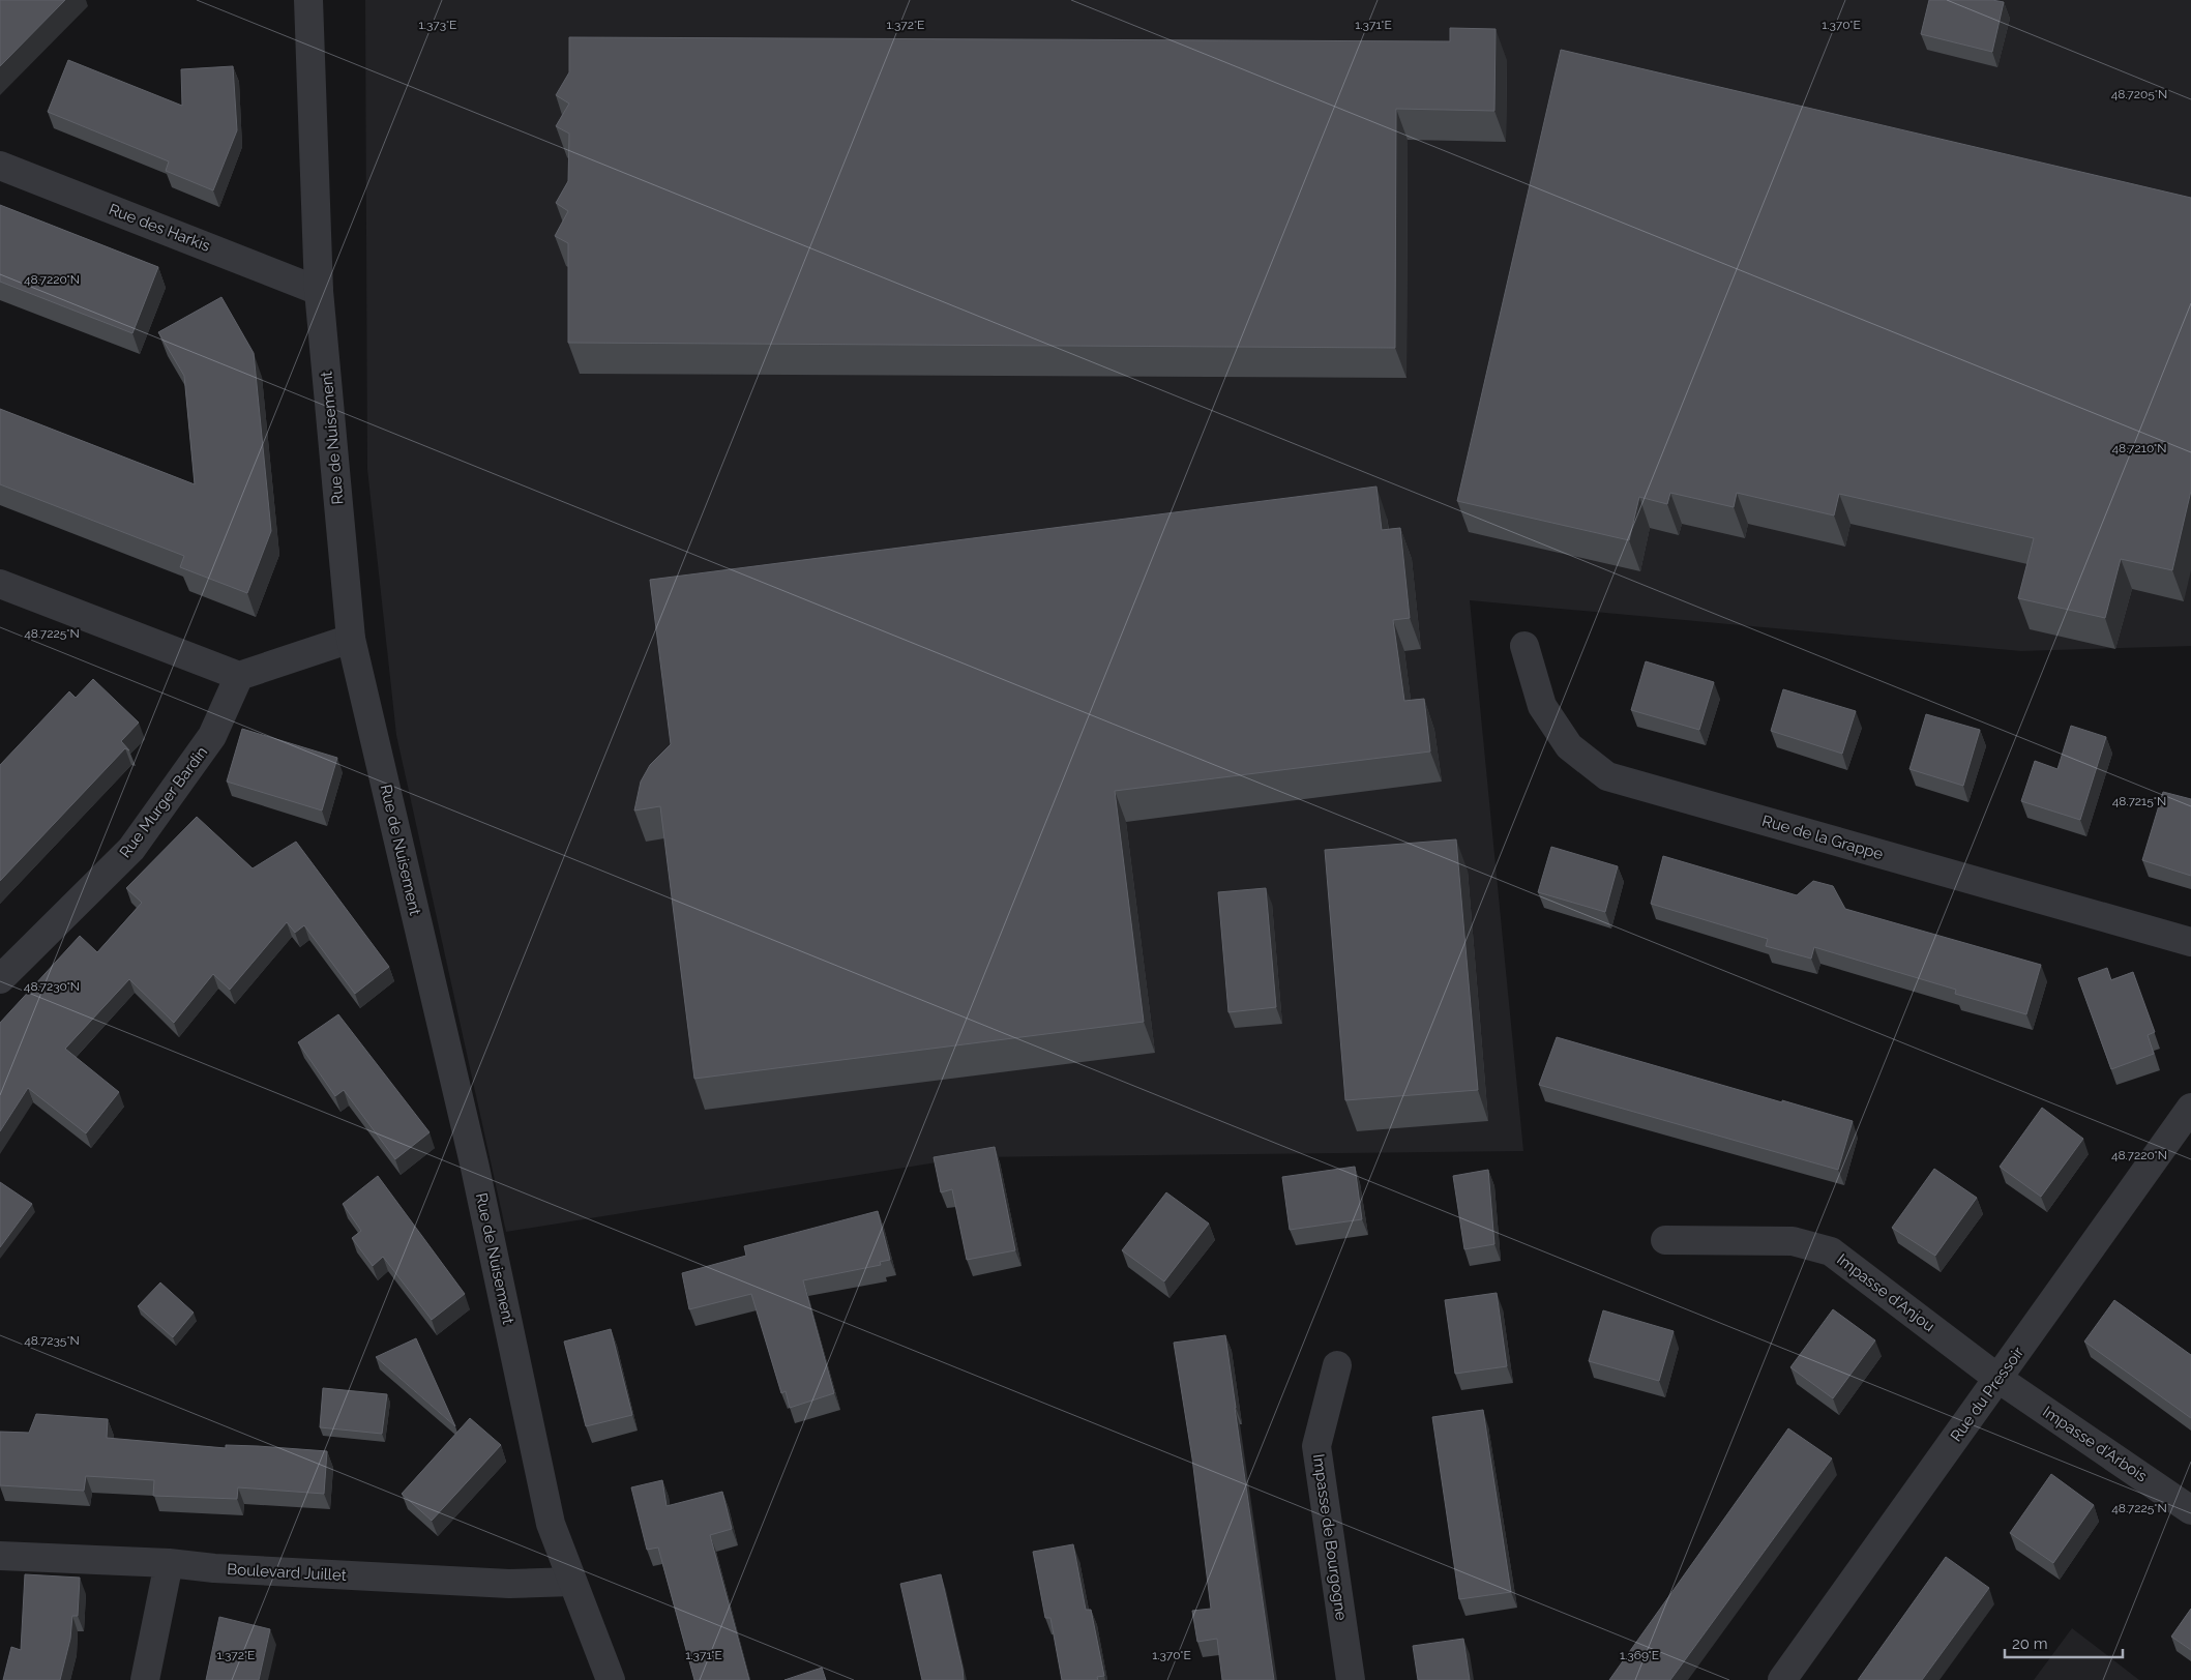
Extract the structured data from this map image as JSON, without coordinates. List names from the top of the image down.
{
  "streets": {
    "street": [
      "Rue des Harkis",
      "Rue de Nuisement",
      "Rue Murger Bardin",
      "Rue de la Grappe",
      "Impasse d'Anjou",
      "Rue du Pressoir",
      "Impasse d'Arbois",
      "Impasse de Bourgogne",
      "Boulevard Juillet"
    ]
  },
  "crossings": [
    ["Rue des Harkis", "Rue de Nuisement"],
    ["Rue de Nuisement", "Boulevard Juillet"],
    ["Impasse d'Anjou", "Rue du Pressoir"],
    ["Impasse d'Anjou", "Impasse d'Arbois"],
    ["Rue du Pressoir", "Impasse d'Arbois"]
  ],
  "scale_bar": "20 m",
  "coordinates": [
    "1.373°E",
    "1.372°E",
    "1.371°E",
    "1.370°E",
    "48.7205°N",
    "48.7220°N",
    "48.7210°N",
    "48.7225°N",
    "48.7215°N",
    "48.7230°N",
    "48.7235°N",
    "1.369°E"
  ]
}
